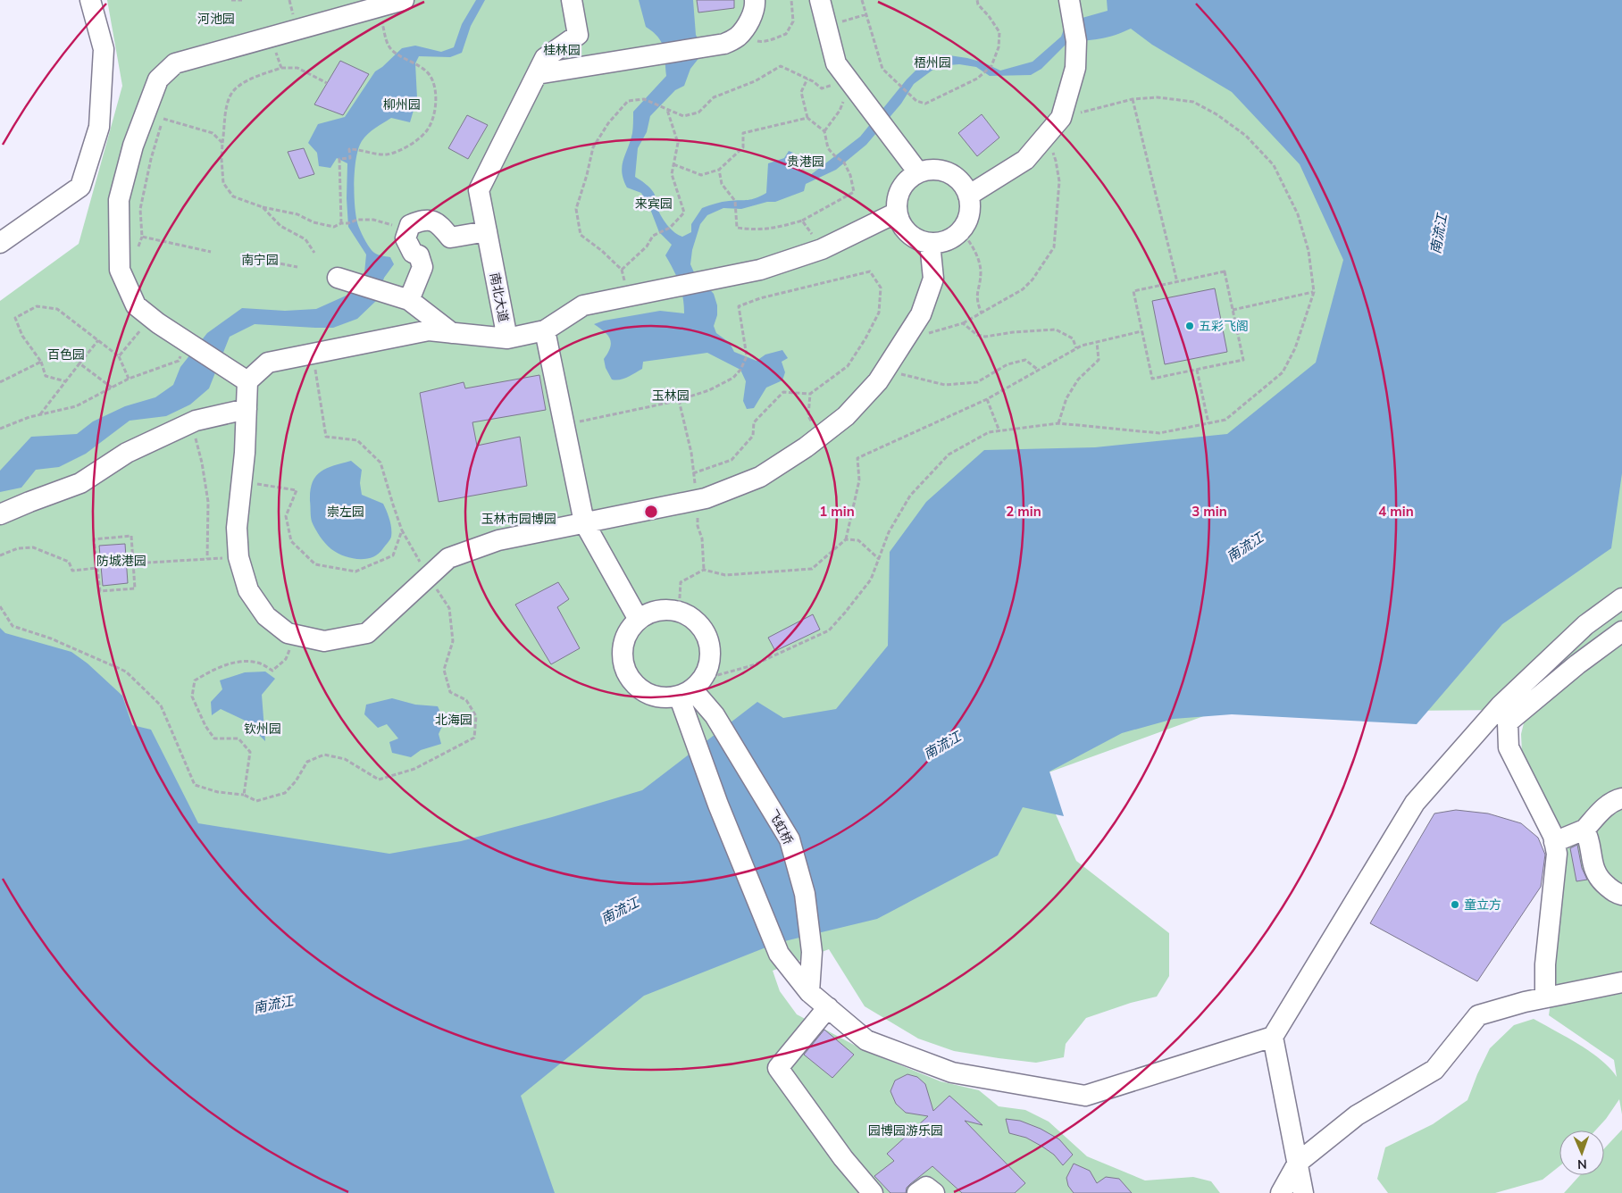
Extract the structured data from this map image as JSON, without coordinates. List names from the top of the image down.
{
  "streets": {
    "street": ["南北大道", "飞虹桥"]
  },
  "water": ["南流江"],
  "parks": [
    "河池园",
    "桂林园",
    "梧州园",
    "柳州园",
    "贵港园",
    "来宾园",
    "南宁园",
    "百色园",
    "玉林园",
    "崇左园",
    "玉林市园博园",
    "防城港园",
    "北海园",
    "钦州园",
    "园博园游乐园"
  ],
  "places": ["五彩飞阁", "童立方"],
  "north": "bottom",
  "rings": [
    "1 min",
    "2 min",
    "3 min",
    "4 min"
  ]
}
